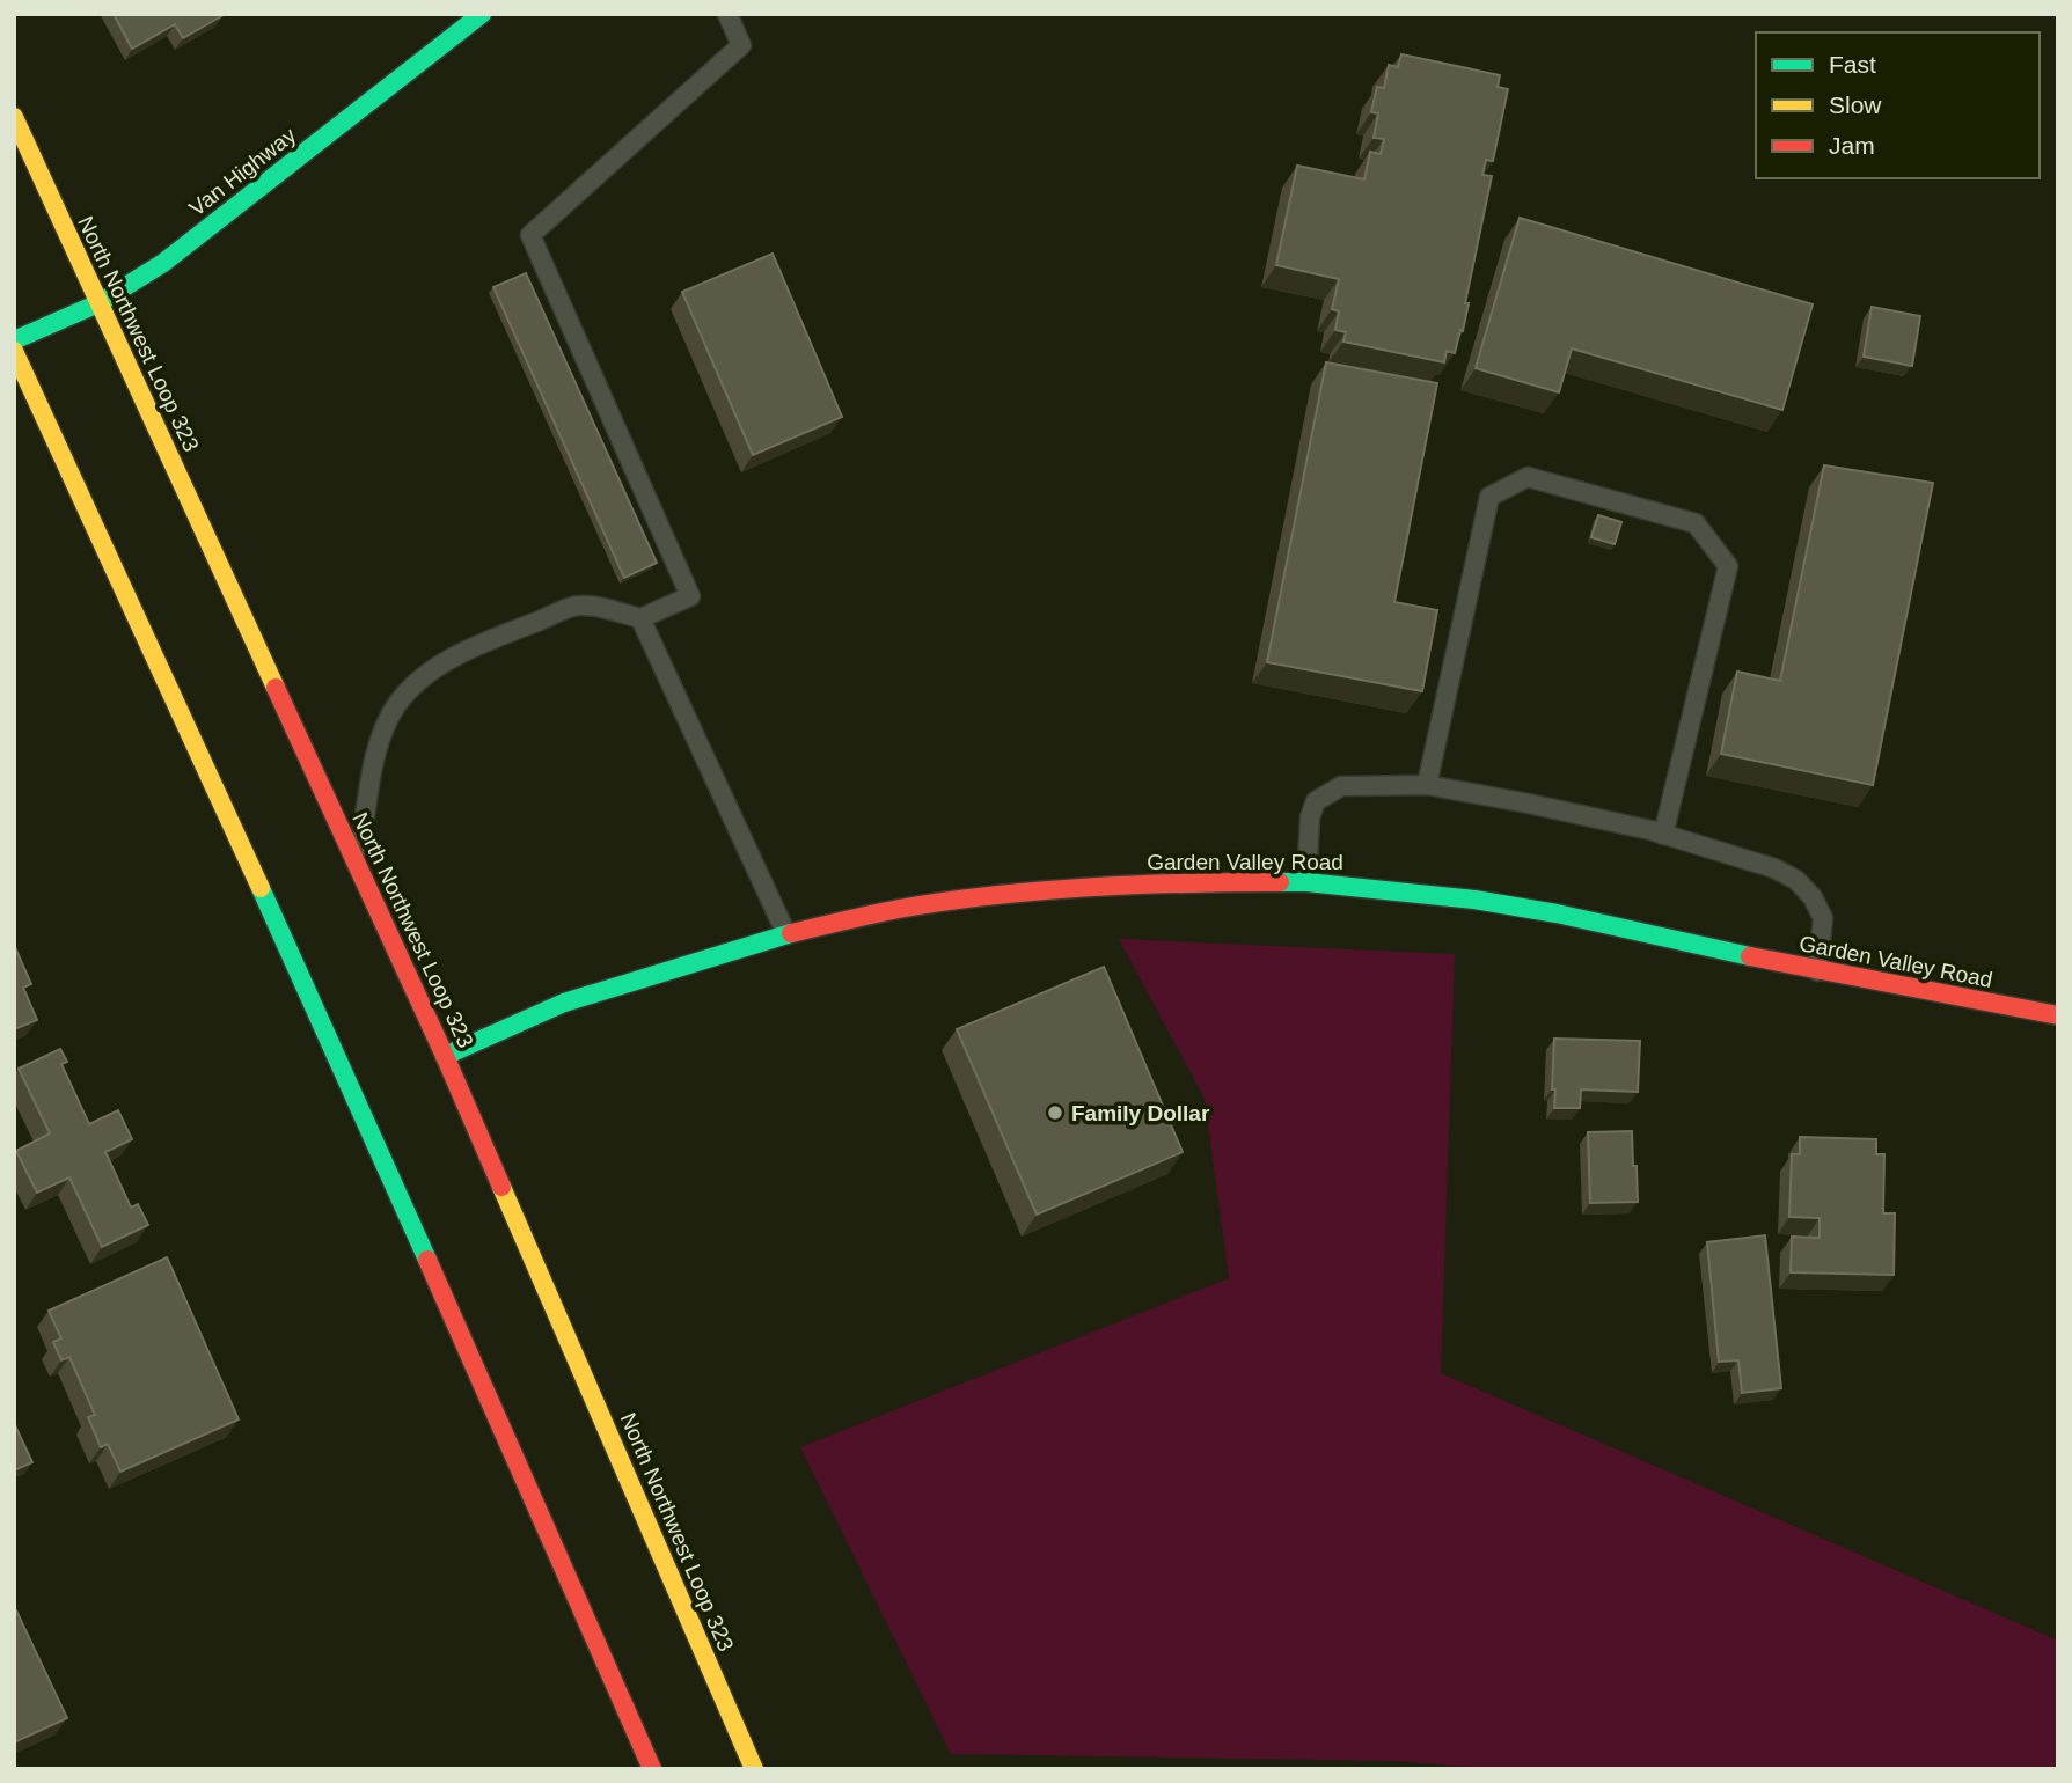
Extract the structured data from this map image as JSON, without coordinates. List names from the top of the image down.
{
  "streets": {
    "main road": ["Van Highway", "North Northwest Loop 323", "Garden Valley Road"]
  },
  "crossings": [
    ["Van Highway", "North Northwest Loop 323"],
    ["North Northwest Loop 323", "Garden Valley Road"]
  ],
  "places": ["Family Dollar"],
  "legend": ["Fast", "Slow", "Jam"]
}
